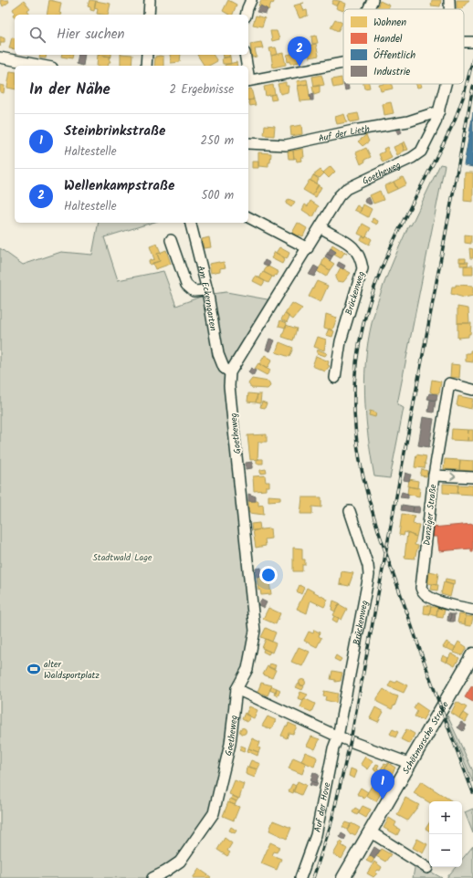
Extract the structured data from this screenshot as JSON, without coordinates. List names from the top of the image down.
{
  "streets": {
    "main road": ["Schötmarsche Straße"],
    "street": [
      "Auf der Lieth",
      "Goetheweg",
      "Brückenweg",
      "Am Eckerngarten",
      "Danziger Straße",
      "Auf der Hove"
    ]
  },
  "crossings": [
    ["Auf der Lieth", "Goetheweg"],
    ["Goetheweg", "Brückenweg"],
    ["Goetheweg", "Am Eckerngarten"],
    ["Brückenweg", "Auf der Hove"]
  ],
  "parks": ["Stadtwald Lage"],
  "places": {
    "sports": ["alter Waldsportplatz"]
  },
  "legend": [
    "Wohnen",
    "Handel",
    "Öffentlich",
    "Industrie"
  ],
  "page": {
    "search": "Hier suchen",
    "pins": ["2", "1"],
    "heading": ["In der Nähe", "2 Ergebnisse"],
    "list": [
      {
        "mark": "1",
        "name": "Steinbrinkstraße",
        "note": "Haltestelle",
        "value": "250 m"
      },
      {
        "mark": "2",
        "name": "Wellenkampstraße",
        "note": "Haltestelle",
        "value": "500 m"
      }
    ],
    "map_buttons": ["+", "−"]
  }
}
